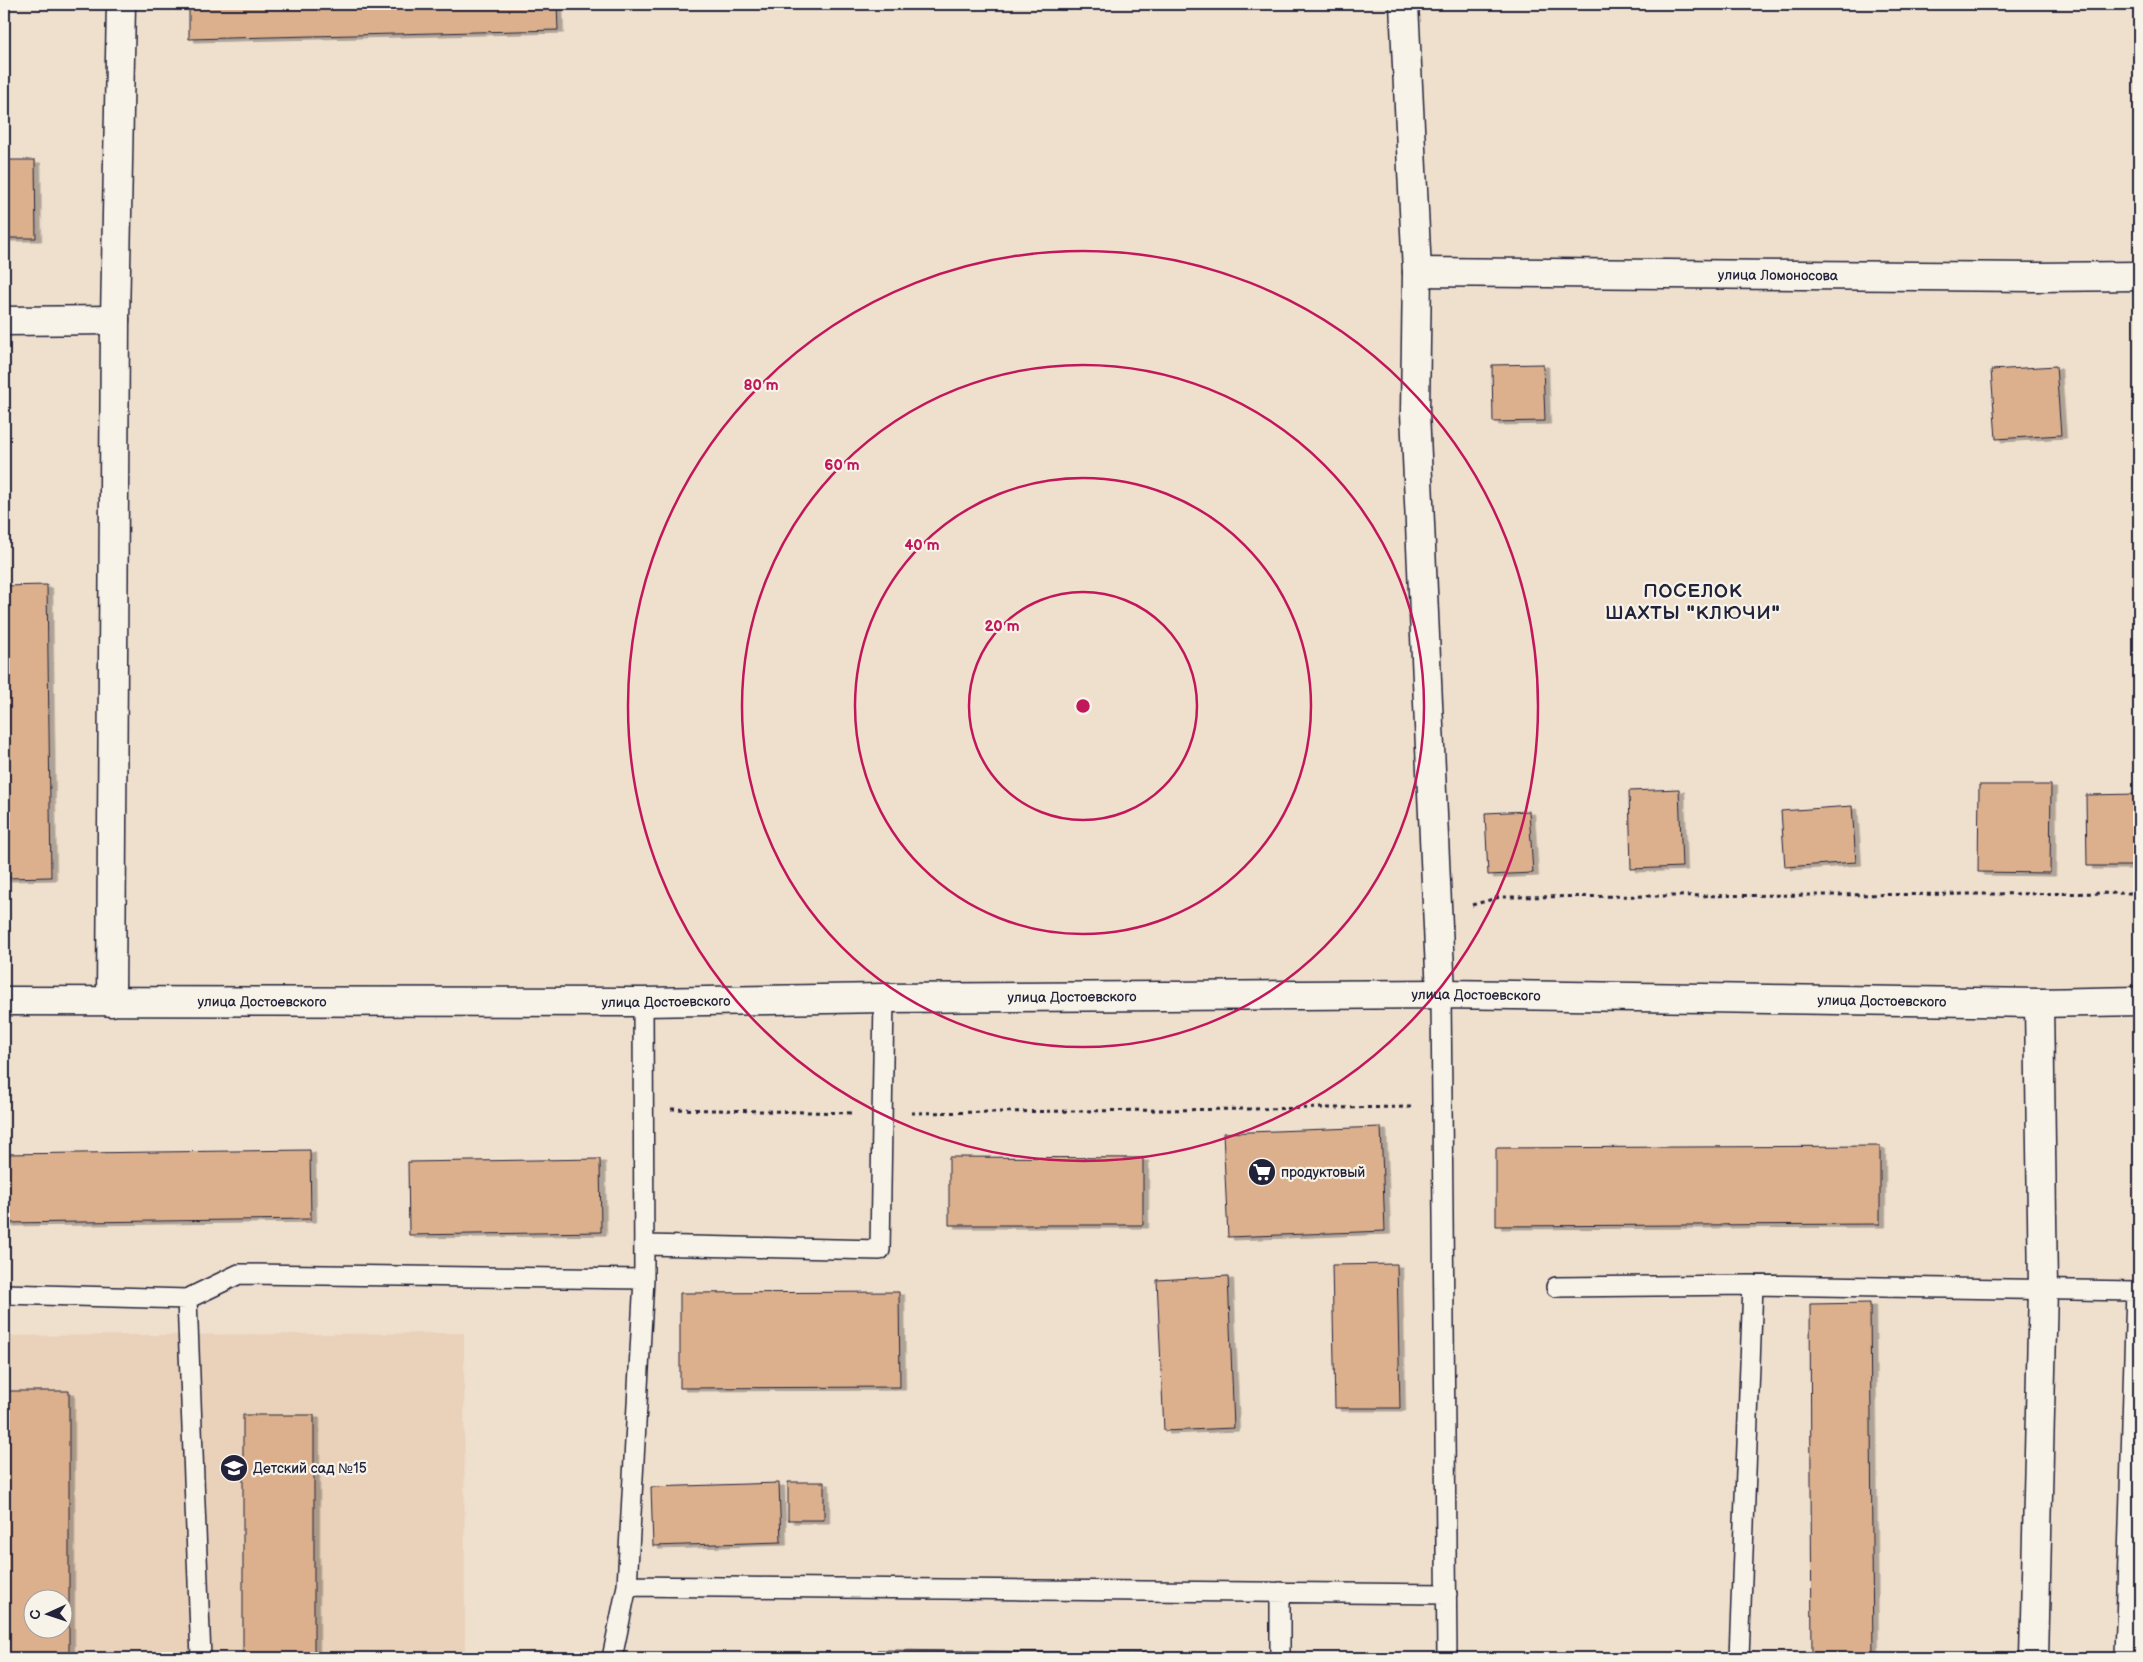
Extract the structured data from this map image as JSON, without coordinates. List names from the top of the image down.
{
  "streets": {
    "street": ["улица Ломоносова", "улица Достоевского"]
  },
  "districts": ["ПОСЕЛОК ШАХТЫ \"КЛЮЧИ\""],
  "places": {
    "supermarket": ["продуктовый"],
    "school or university": ["Детский сад №15"]
  },
  "north": "left",
  "rings": [
    "80 m",
    "60 m",
    "40 m",
    "20 m"
  ]
}
